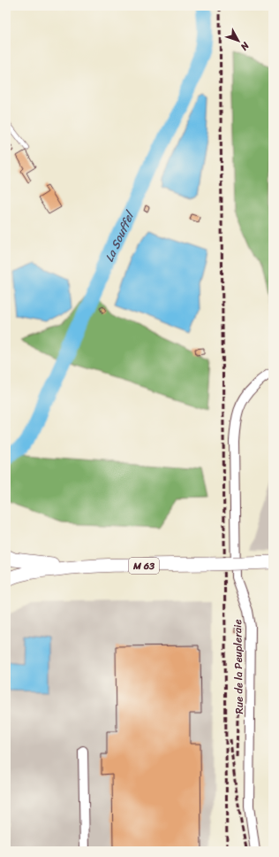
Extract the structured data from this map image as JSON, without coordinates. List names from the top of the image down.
{
  "streets": {
    "main road": ["M 63"],
    "street": ["Rue de la Peupleraie"]
  },
  "water": ["La Souffel"],
  "north": "bottom right"
}
